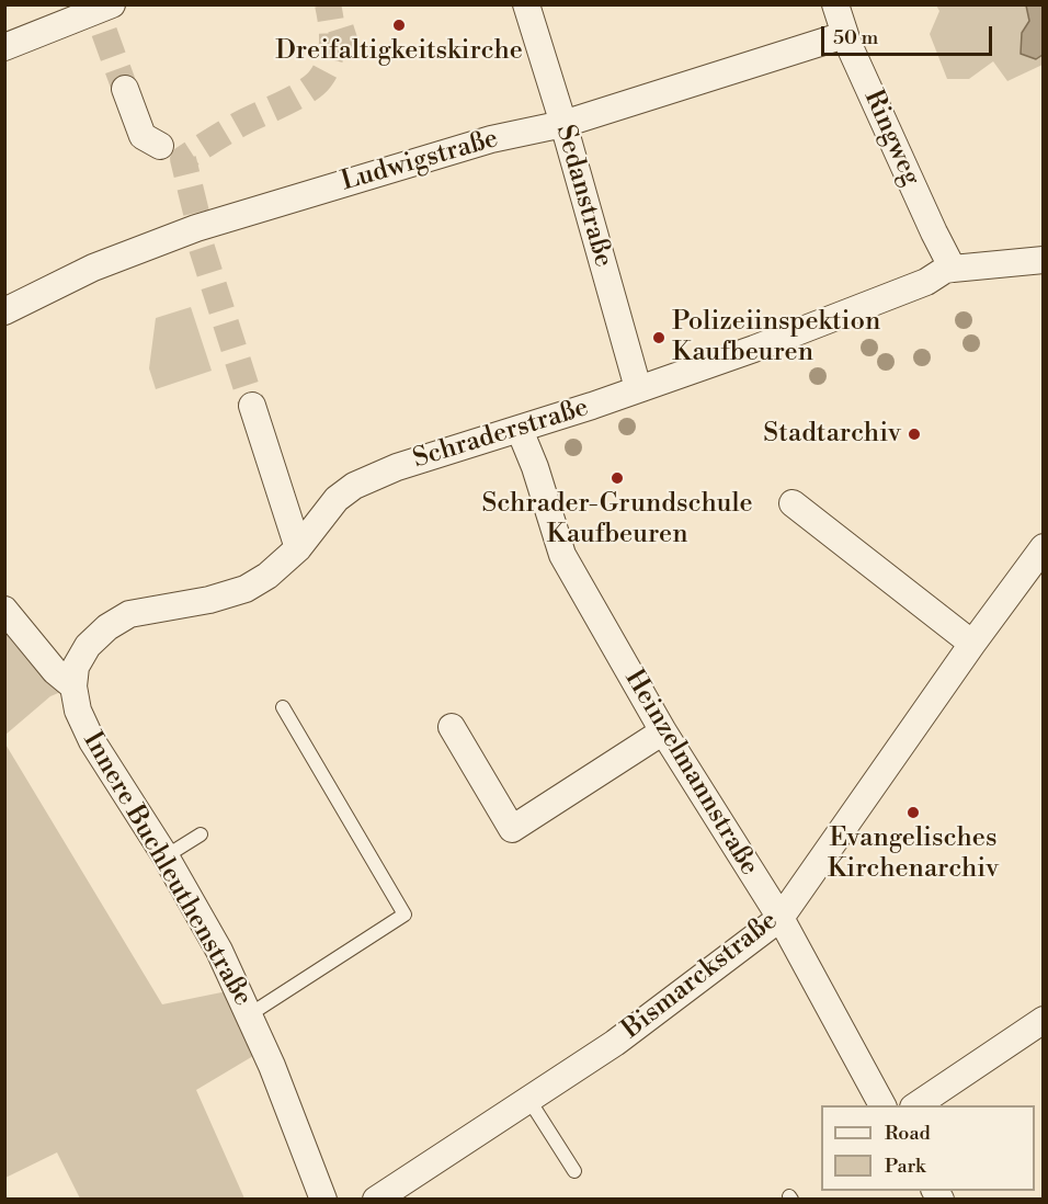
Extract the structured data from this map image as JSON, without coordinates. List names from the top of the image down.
{
  "streets": {
    "street": [
      "Ringweg",
      "Ludwigstraße",
      "Sedanstraße",
      "Schraderstraße",
      "Heinzelmannstraße",
      "Innere Buchleuthenstraße",
      "Bismarckstraße"
    ]
  },
  "crossings": [
    ["Ringweg", "Ludwigstraße"],
    ["Ringweg", "Schraderstraße"],
    ["Ludwigstraße", "Sedanstraße"],
    ["Sedanstraße", "Schraderstraße"],
    ["Schraderstraße", "Heinzelmannstraße"],
    ["Schraderstraße", "Innere Buchleuthenstraße"],
    ["Heinzelmannstraße", "Bismarckstraße"]
  ],
  "places": [
    "Dreifaltigkeitskirche",
    "Polizeiinspektion Kaufbeuren",
    "Stadtarchiv",
    "Schrader-Grundschule Kaufbeuren",
    "Evangelisches Kirchenarchiv"
  ],
  "legend": ["Road", "Park"],
  "scale_bar": "50 m"
}
